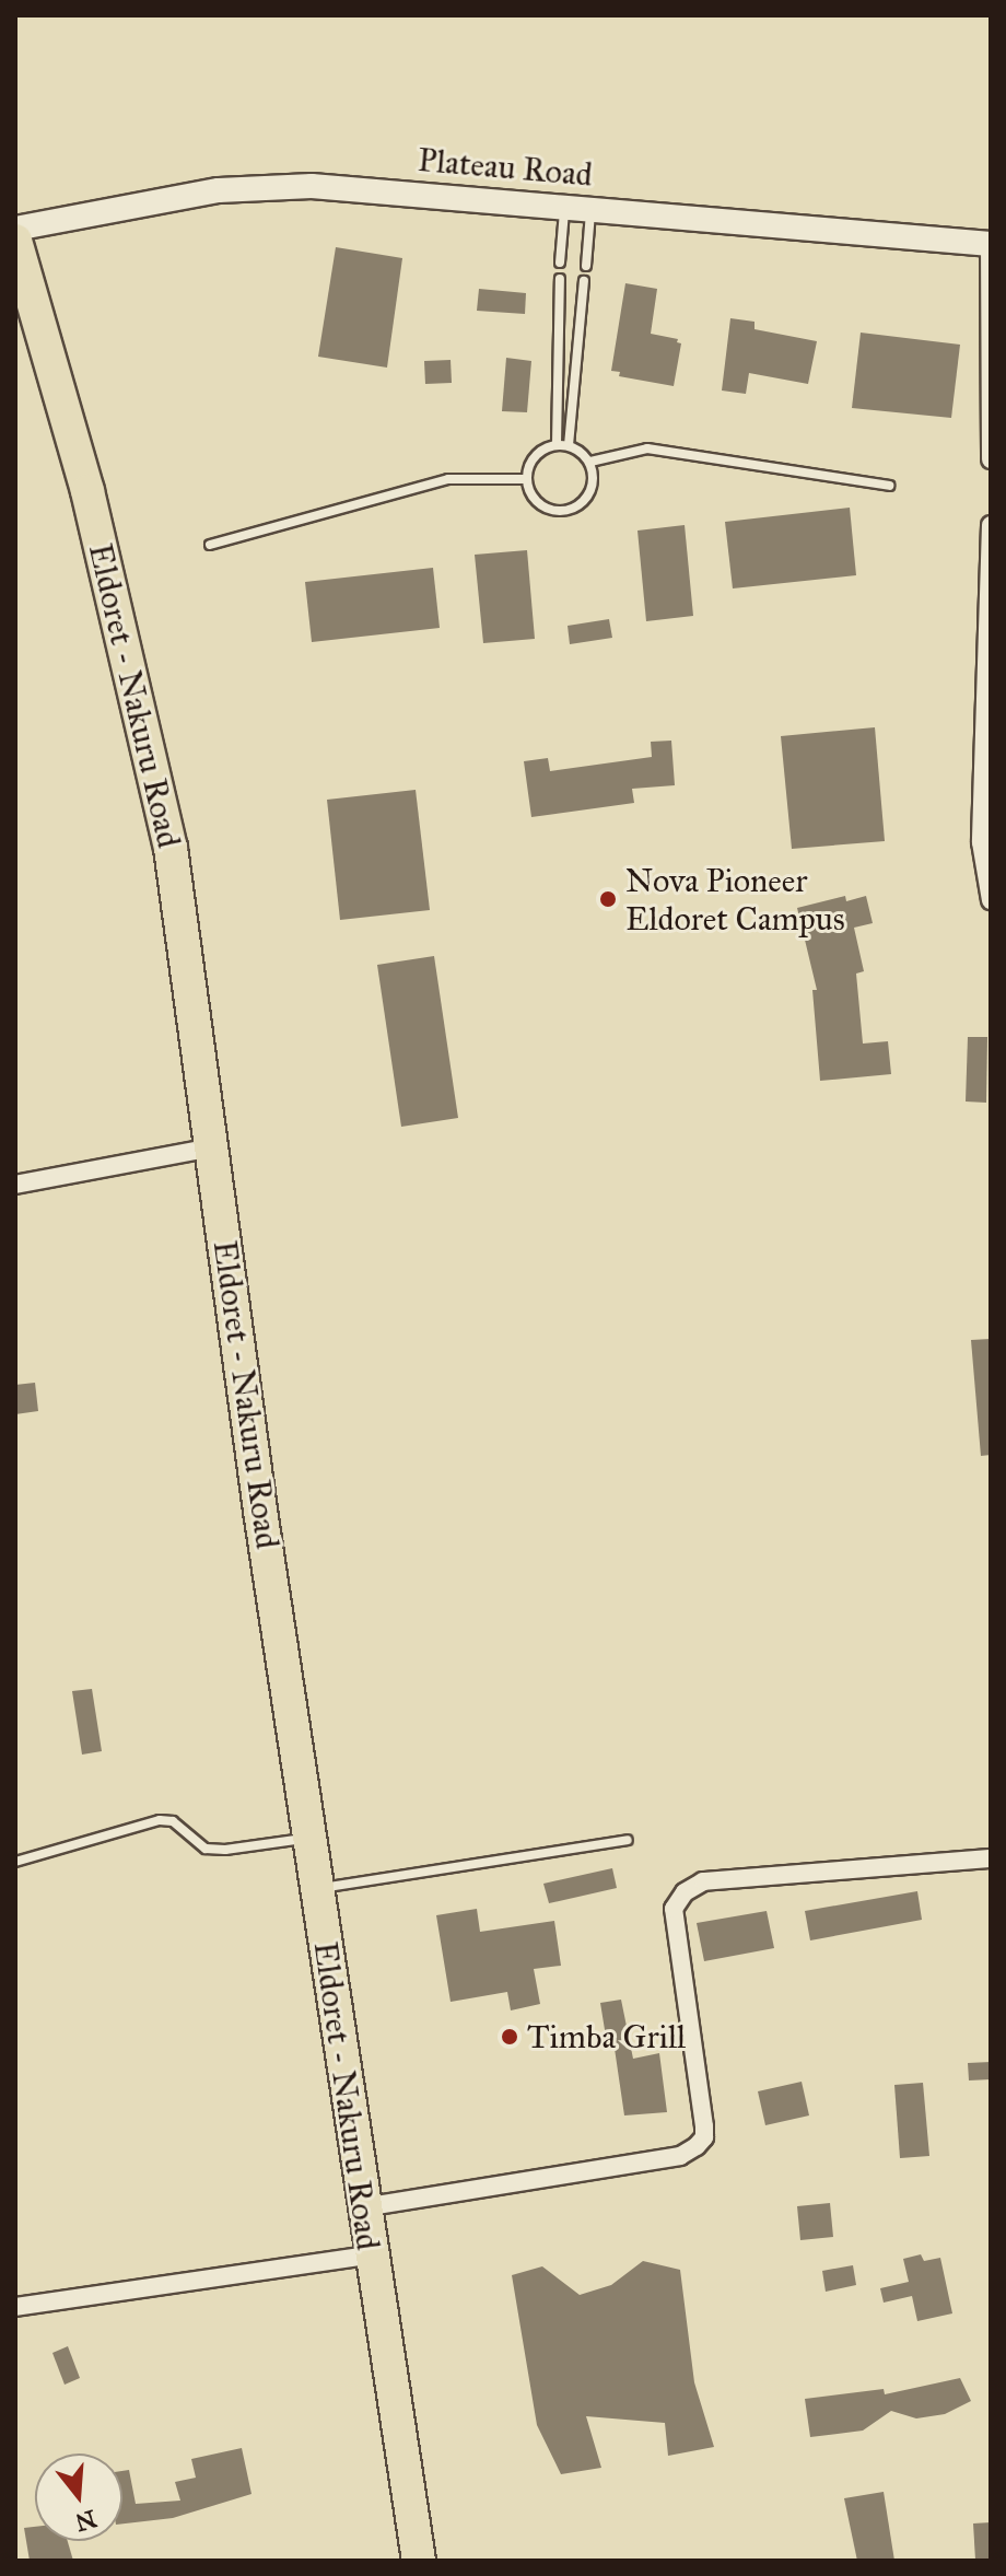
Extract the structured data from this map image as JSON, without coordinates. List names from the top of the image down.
{
  "streets": {
    "highway": ["Eldoret - Nakuru Road"],
    "street": ["Plateau Road"]
  },
  "places": ["Nova Pioneer Eldoret Campus", "Timba Grill"],
  "north": "bottom"
}
